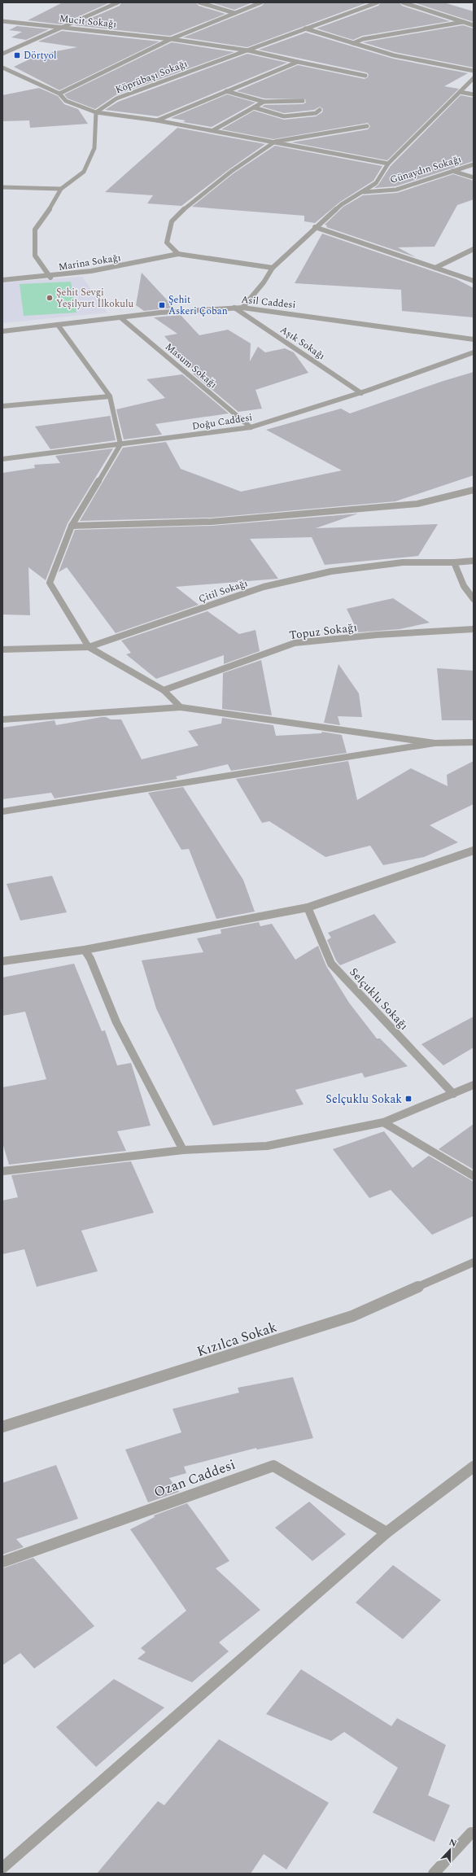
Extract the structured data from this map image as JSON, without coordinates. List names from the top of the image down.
{
  "streets": {
    "street": [
      "Mucit Sokağı",
      "Köprübaşı Sokağı",
      "Günaydın Sokağı",
      "Marina Sokağı",
      "Asil Caddesi",
      "Aşık Sokağı",
      "Masum Sokağı",
      "Doğu Caddesi",
      "Çitil Sokağı",
      "Topuz Sokağı",
      "Selçuklu Sokağı",
      "Kızılca Sokak",
      "Ozan Caddesi"
    ]
  },
  "crossings": [
    ["Mucit Sokağı", "Köprübaşı Sokağı"],
    ["Asil Caddesi", "Aşık Sokağı"],
    ["Asil Caddesi", "Masum Sokağı"],
    ["Aşık Sokağı", "Doğu Caddesi"],
    ["Masum Sokağı", "Doğu Caddesi"]
  ],
  "places": {
    "transit": ["Dörtyol", "Şehit Askeri Çoban", "Selçuklu Sokak"],
    "other": ["Şehit Sevgi Yeşilyurt İlkokulu"]
  },
  "north": "top"
}
